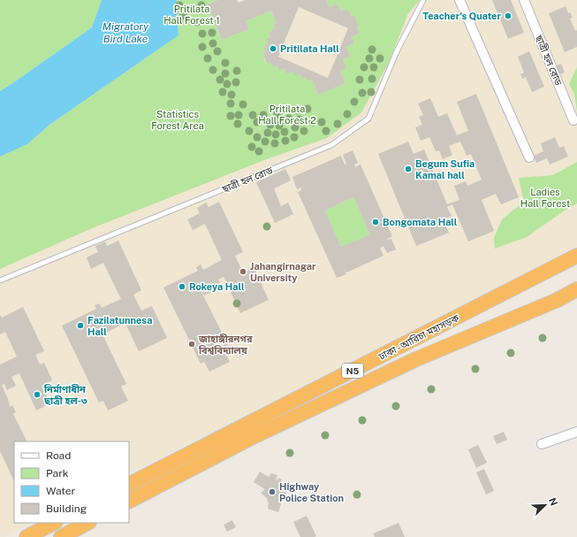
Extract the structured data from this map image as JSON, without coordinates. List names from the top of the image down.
{
  "streets": {
    "highway": ["ঢাকা - আরিচা মহাসড়ক", "N5"],
    "street": ["ছাত্রী হল রোড"]
  },
  "water": ["Migratory Bird Lake"],
  "parks": [
    "Pritilata Hall Forest 1",
    "Pritilata Hall Forest 2",
    "Statistics Forest Area",
    "Ladies Hall Forest"
  ],
  "places": [
    "Teacher's Quater",
    "Pritilata Hall",
    "Begum Sufia Kamal hall",
    "Bongomata Hall",
    "Jahangirnagar University",
    "Rokeya Hall",
    "Fazilatunnesa Hall",
    "জাহাঙ্গীরনগর বিশ্ববিদ্যালয়",
    "নির্মাণাধীন ছাত্রী হল-৩",
    "Highway Police Station"
  ],
  "legend": [
    "Road",
    "Park",
    "Water",
    "Building"
  ],
  "north": "top right"
}
